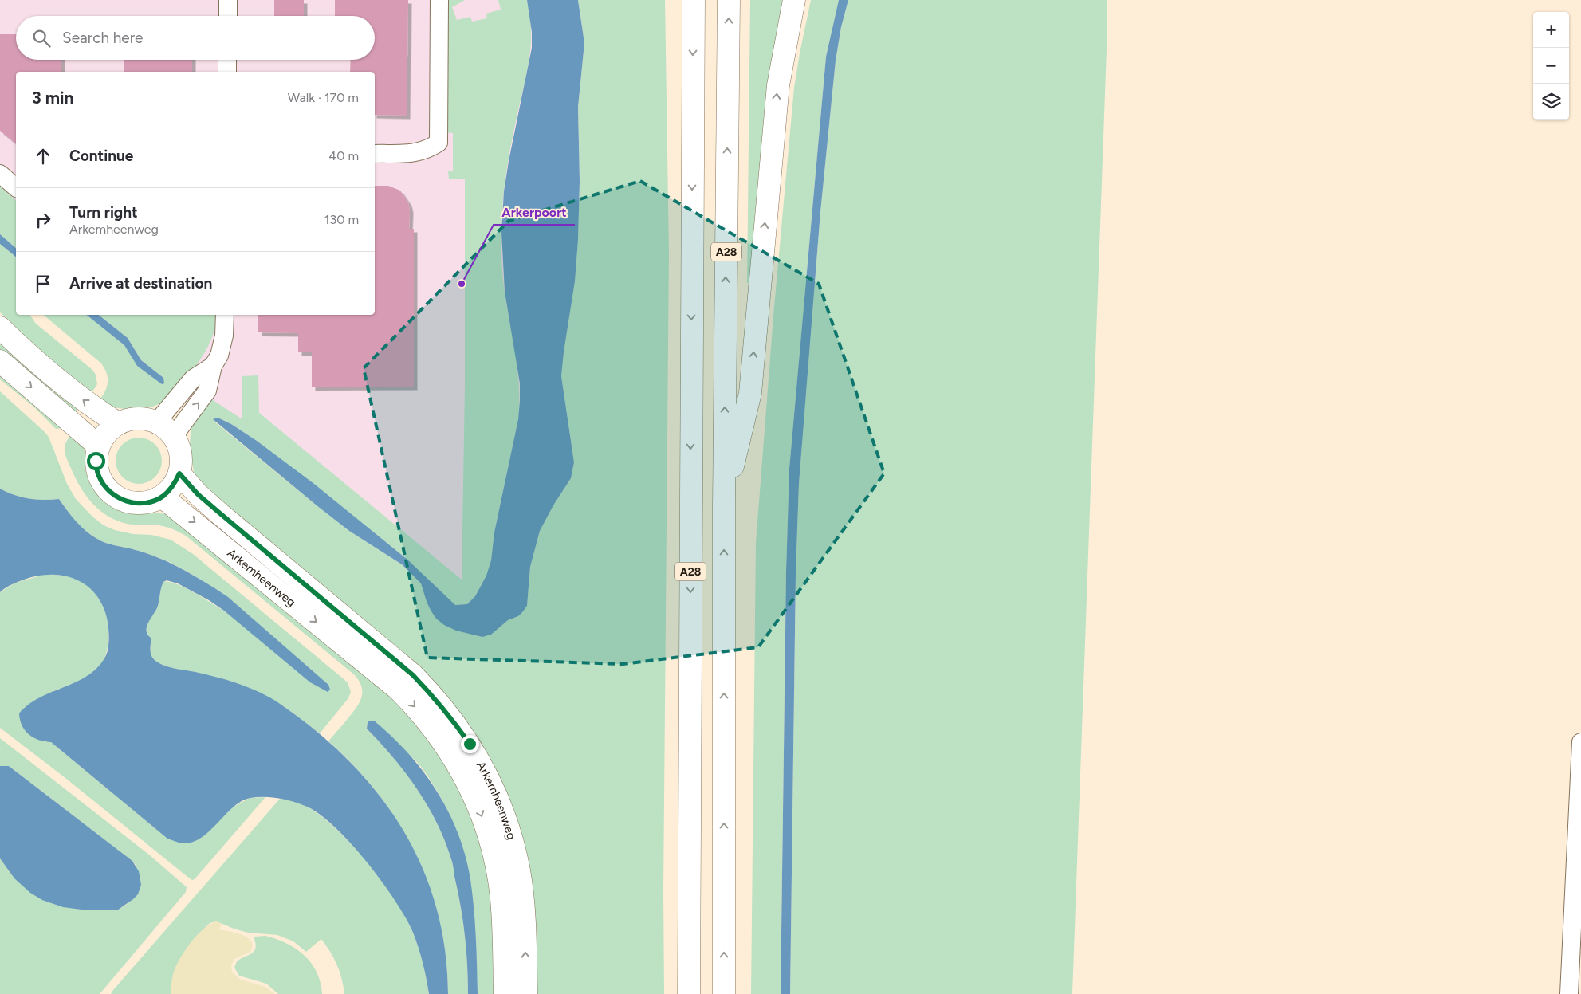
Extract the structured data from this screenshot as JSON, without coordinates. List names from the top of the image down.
{
  "streets": {
    "main road": ["A28", "Arkemheenweg"]
  },
  "places": ["Arkerpoort"],
  "page": {
    "map_buttons": ["+", "−"],
    "search": "Search here",
    "heading": ["3 min", "Walk · 170 m"],
    "list": [
      ["Continue", "40 m"],
      ["Turn right", "Arkemheenweg", "130 m"],
      "Arrive at destination"
    ]
  }
}
